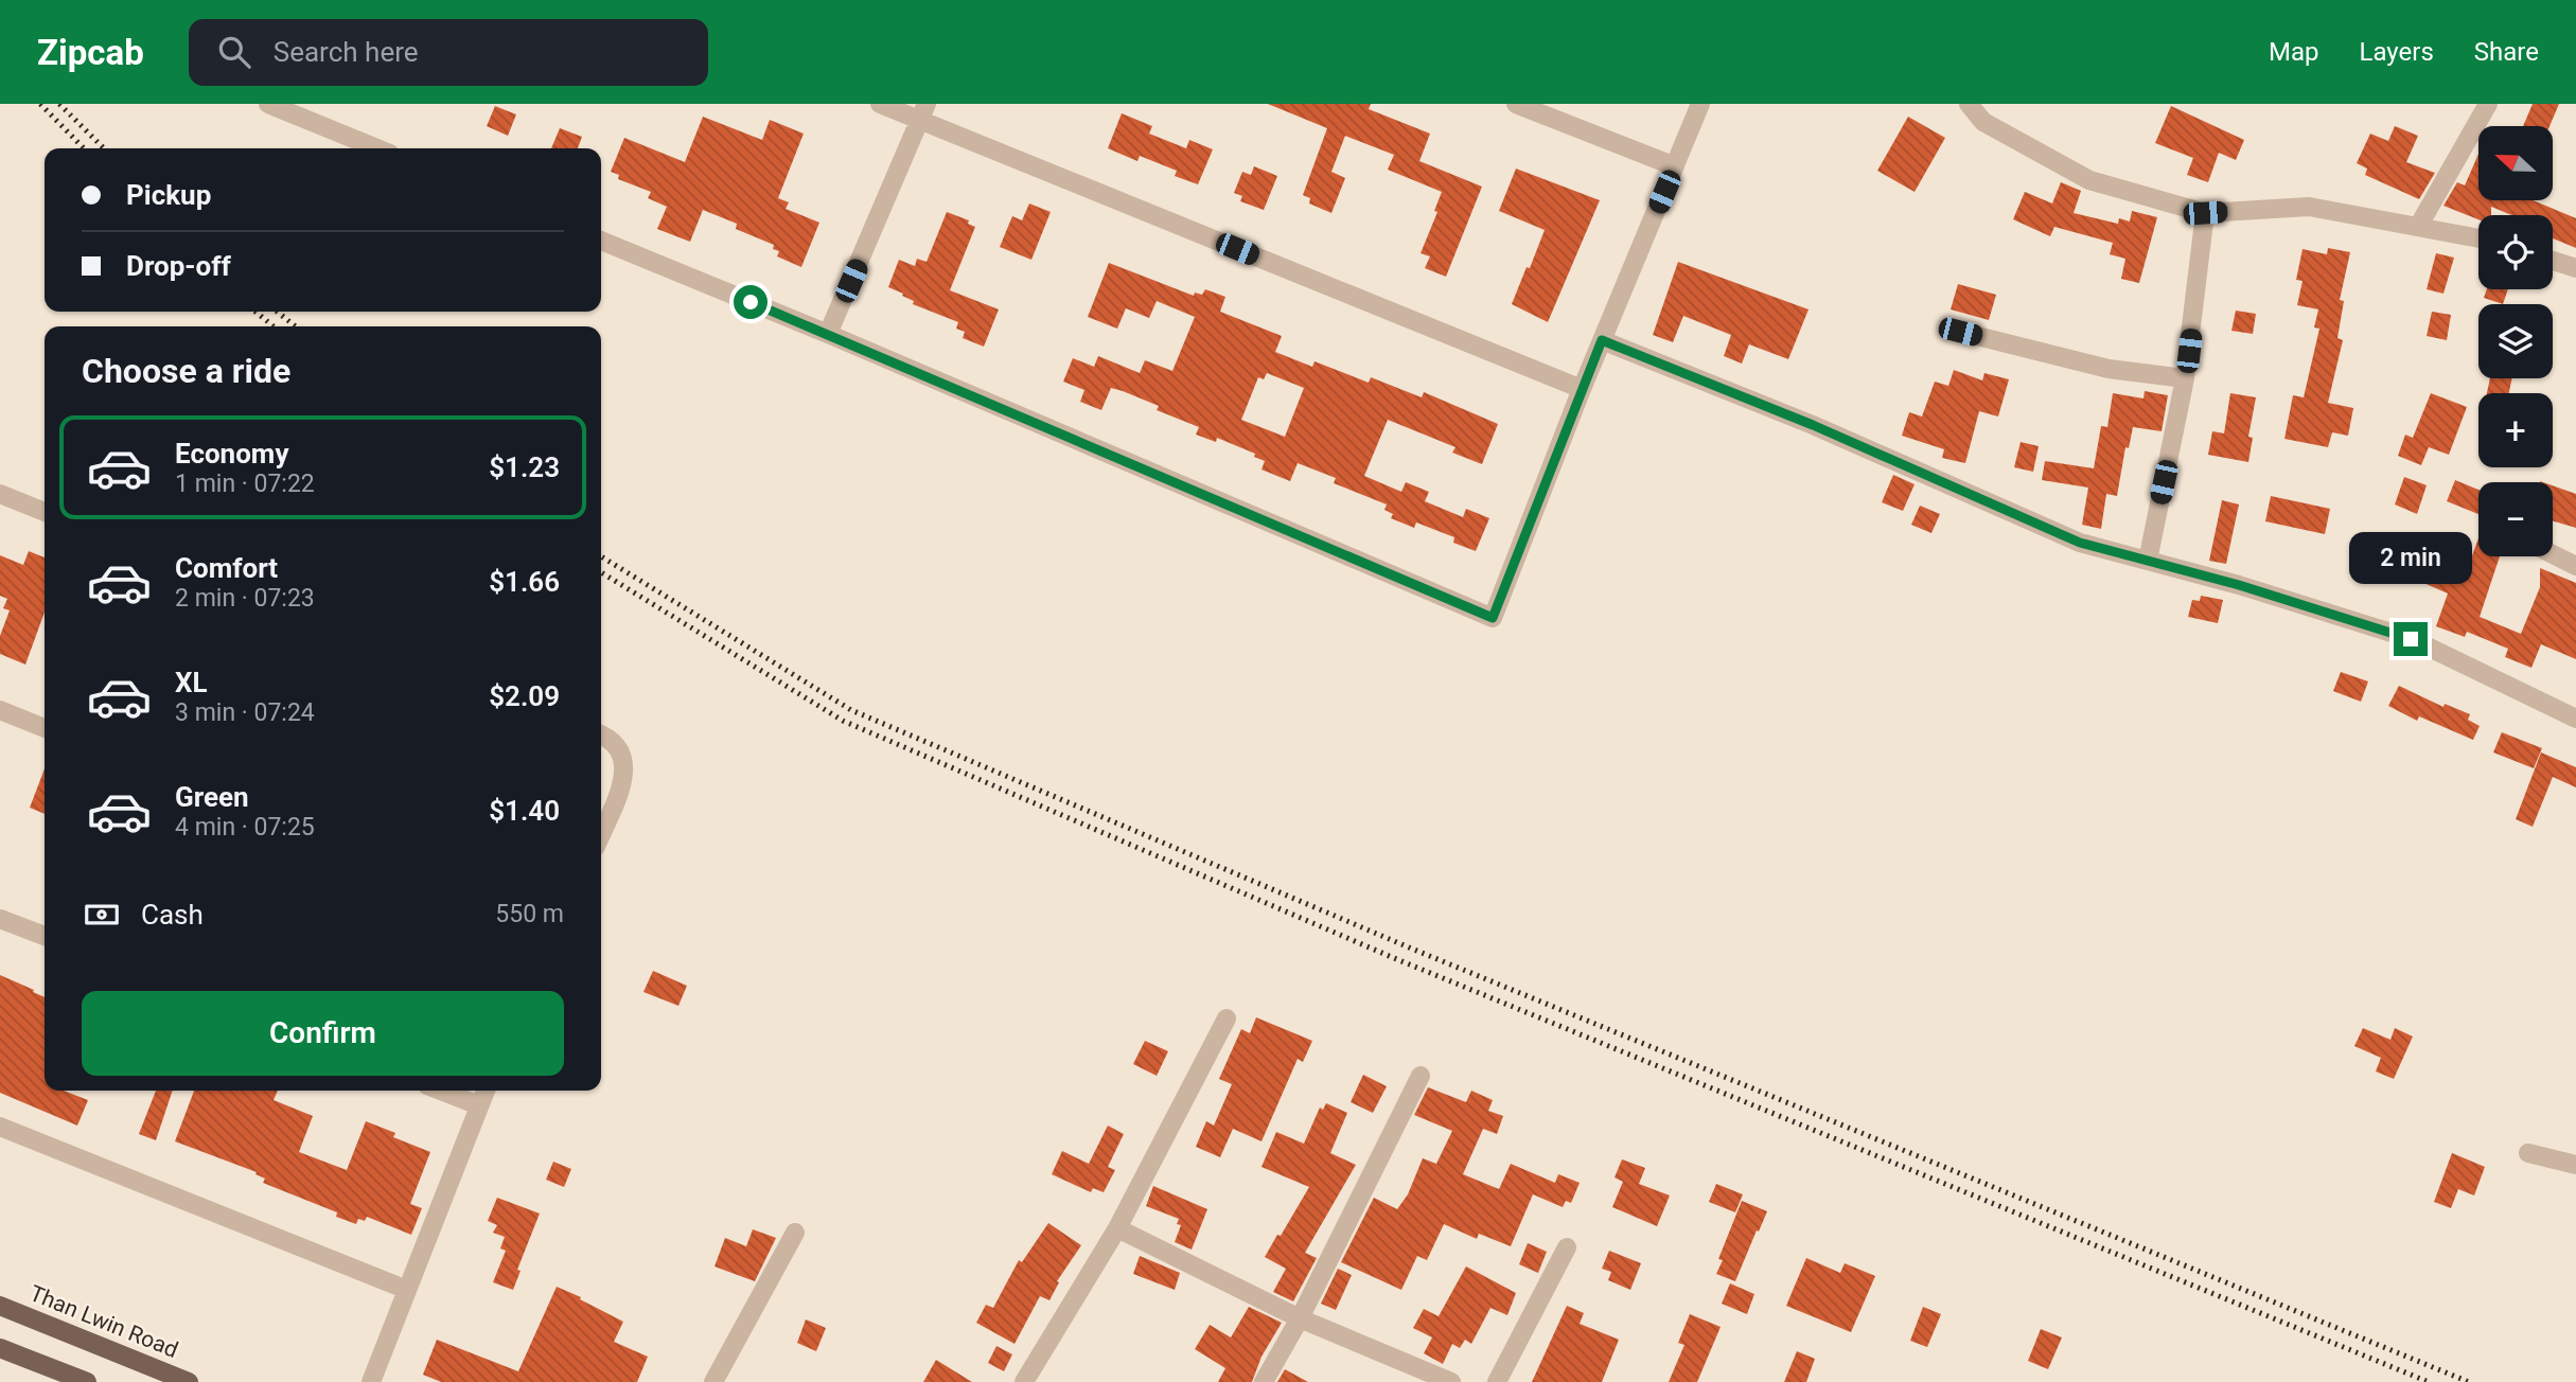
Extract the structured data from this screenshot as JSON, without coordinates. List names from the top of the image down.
{
  "streets": {
    "main road": ["Than Lwin Road"]
  },
  "north": "left",
  "page": {
    "header": "Zipcab",
    "search": "Search here",
    "nav": ["Map", "Layers", "Share"],
    "map_buttons": ["+", "−"],
    "banner": ["Pickup", "Drop-off"],
    "heading": "Choose a ride",
    "list": [
      {
        "name": "Economy",
        "note": "1 min · 07:22",
        "value": "$1.23"
      },
      {
        "name": "Comfort",
        "note": "2 min · 07:23",
        "value": "$1.66"
      },
      {
        "name": "XL",
        "note": "3 min · 07:24",
        "value": "$2.09"
      },
      {
        "name": "Green",
        "note": "4 min · 07:25",
        "value": "$1.40"
      }
    ],
    "bubble": "2 min",
    "pay": ["Cash", "550 m"],
    "buttons": "Confirm"
  }
}
